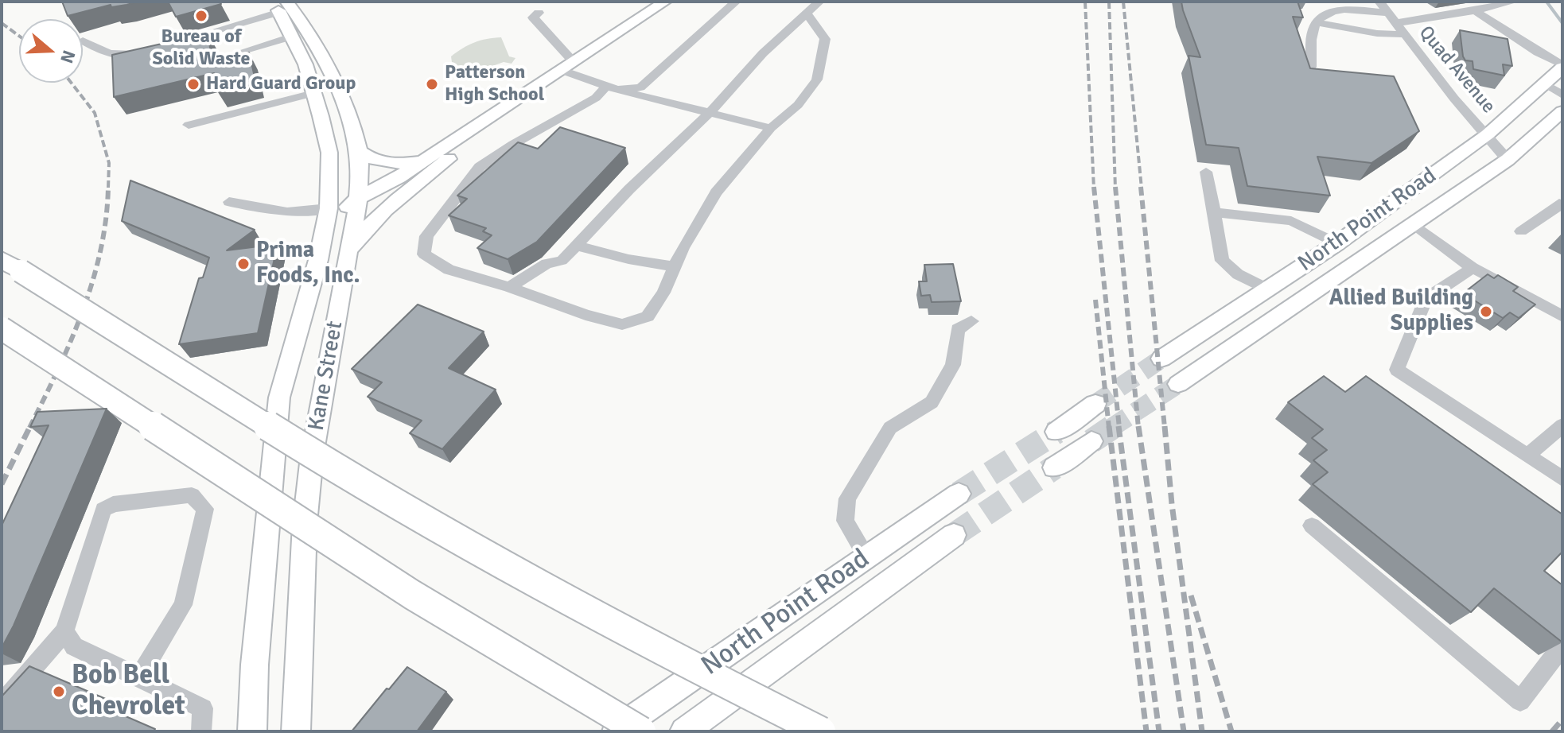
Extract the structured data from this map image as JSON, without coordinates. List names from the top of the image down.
{
  "streets": {
    "main road": ["North Point Road", "Kane Street"],
    "street": ["Quad Avenue"]
  },
  "crossings": [
    ["Quad Avenue", "North Point Road"]
  ],
  "places": [
    "Bureau of Solid Waste",
    "Hard Guard Group",
    "Patterson High School",
    "Prima Foods, Inc.",
    "Allied Building Supplies",
    "Bob Bell Chevrolet"
  ],
  "north": "right"
}
